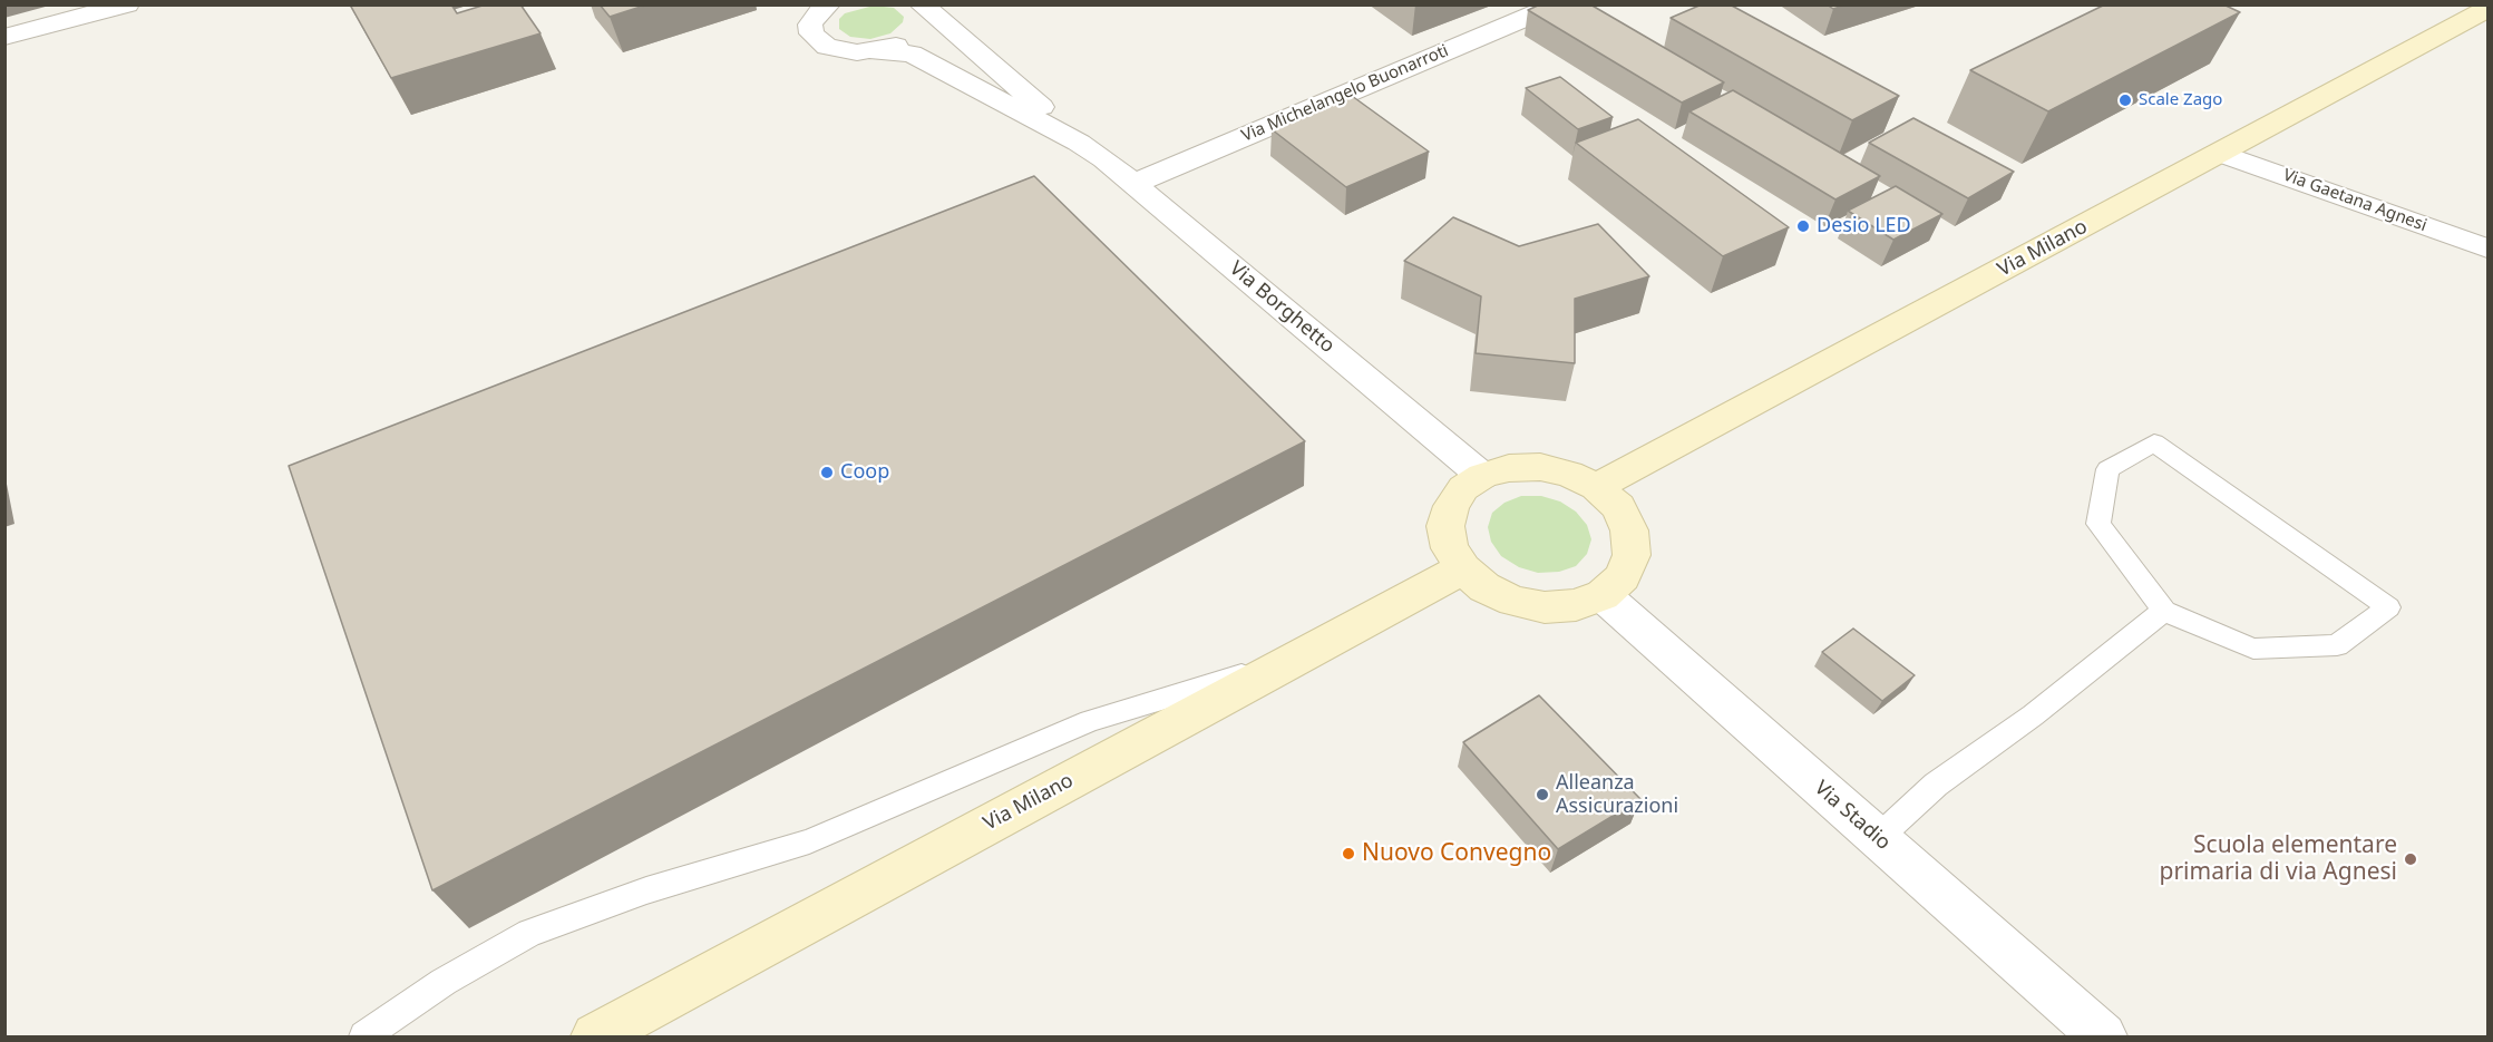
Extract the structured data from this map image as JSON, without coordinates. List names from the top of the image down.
{
  "streets": {
    "main road": ["Via Milano"],
    "street": [
      "Via Michelangelo Buonarroti",
      "Via Gaetana Agnesi",
      "Via Borghetto",
      "Via Stadio"
    ]
  },
  "crossings": [
    ["Via Michelangelo Buonarroti", "Via Borghetto"],
    ["Via Gaetana Agnesi", "Via Milano"],
    ["Via Milano", "Via Borghetto"],
    ["Via Milano", "Via Stadio"],
    ["Via Borghetto", "Via Stadio"]
  ],
  "places": [
    "Scale Zago",
    "Desio LED",
    "Coop",
    "Alleanza Assicurazioni",
    "Nuovo Convegno",
    "Scuola elementare primaria di via Agnesi"
  ]
}
